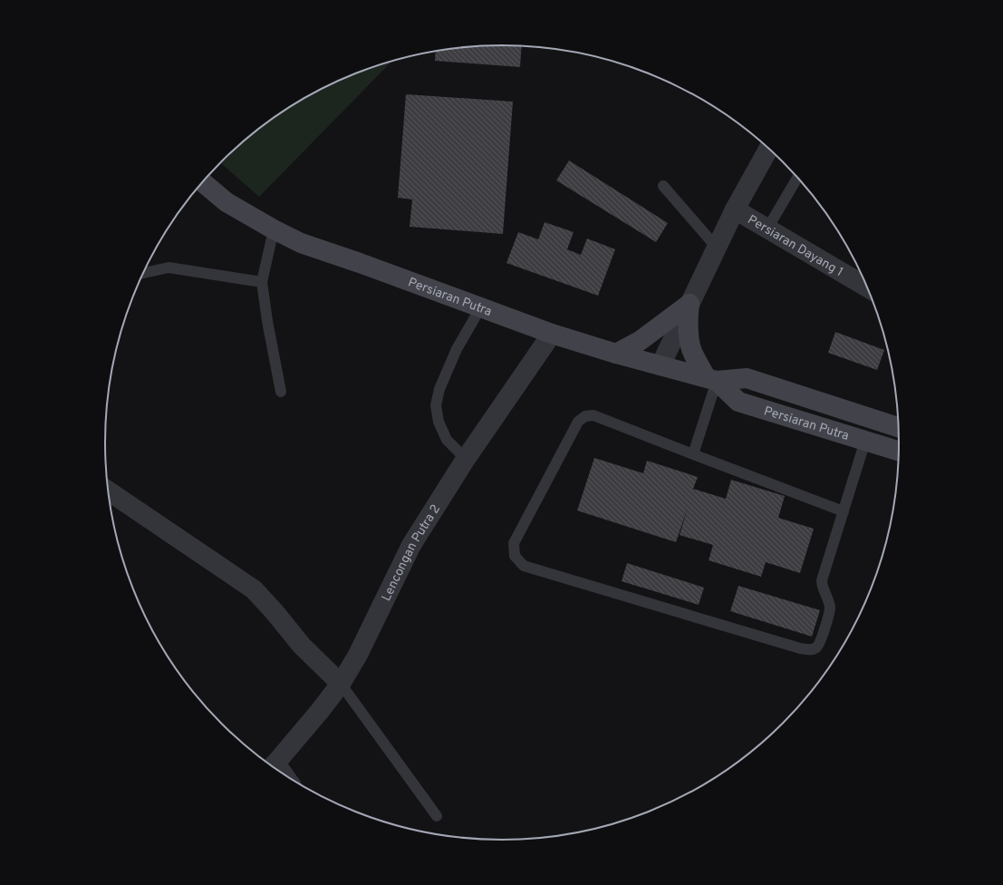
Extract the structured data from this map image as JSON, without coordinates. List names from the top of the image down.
{
  "streets": {
    "main road": ["Persiaran Putra"],
    "street": ["Persiaran Dayang 1", "Lencongan Putra 2"]
  },
  "crossings": [
    ["Persiaran Putra", "Lencongan Putra 2"]
  ]
}
